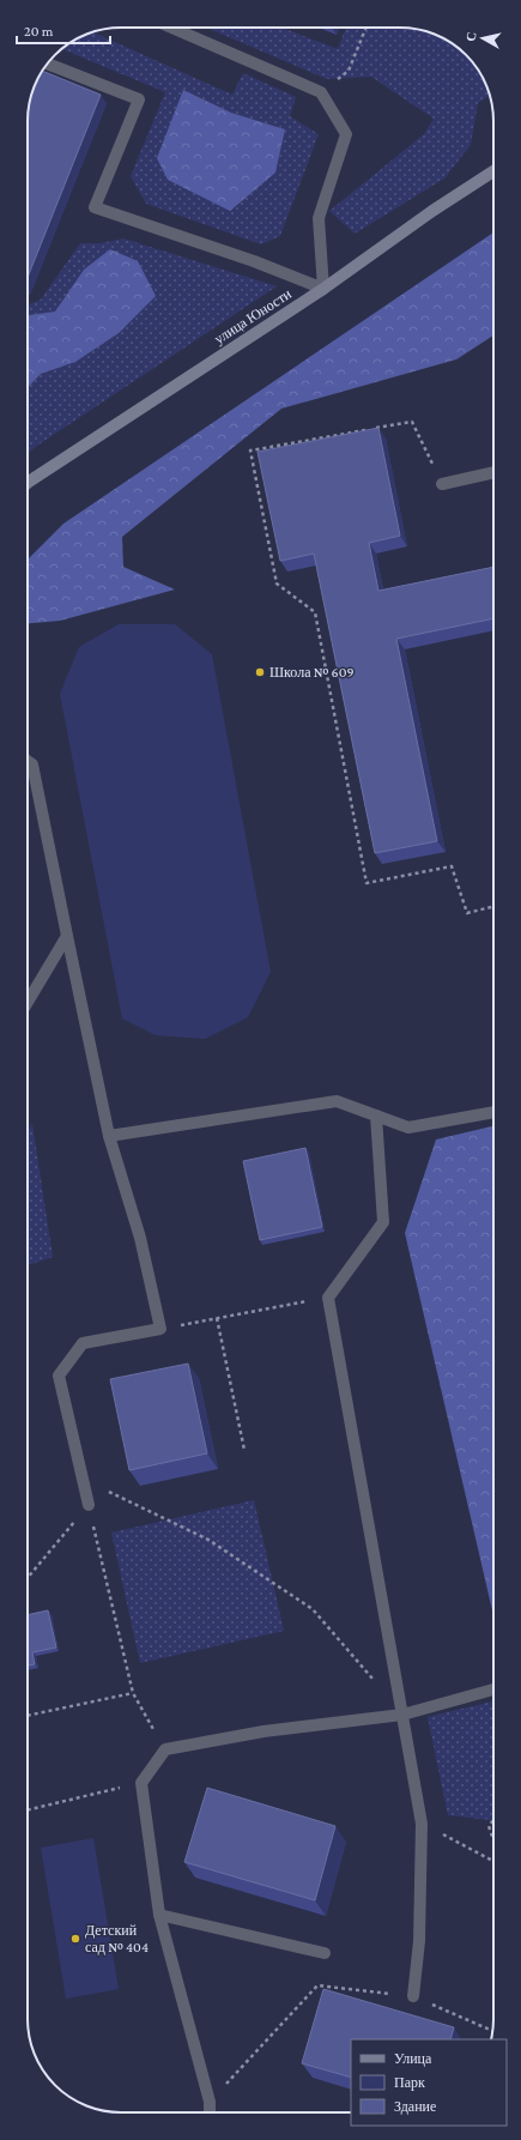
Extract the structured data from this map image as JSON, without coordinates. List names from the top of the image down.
{
  "streets": {
    "street": ["улица Юности"]
  },
  "places": ["Школа № 609", "Детский сад № 404"],
  "legend": ["Улица", "Парк", "Здание"],
  "scale_bar": "20 m",
  "north": "left"
}
